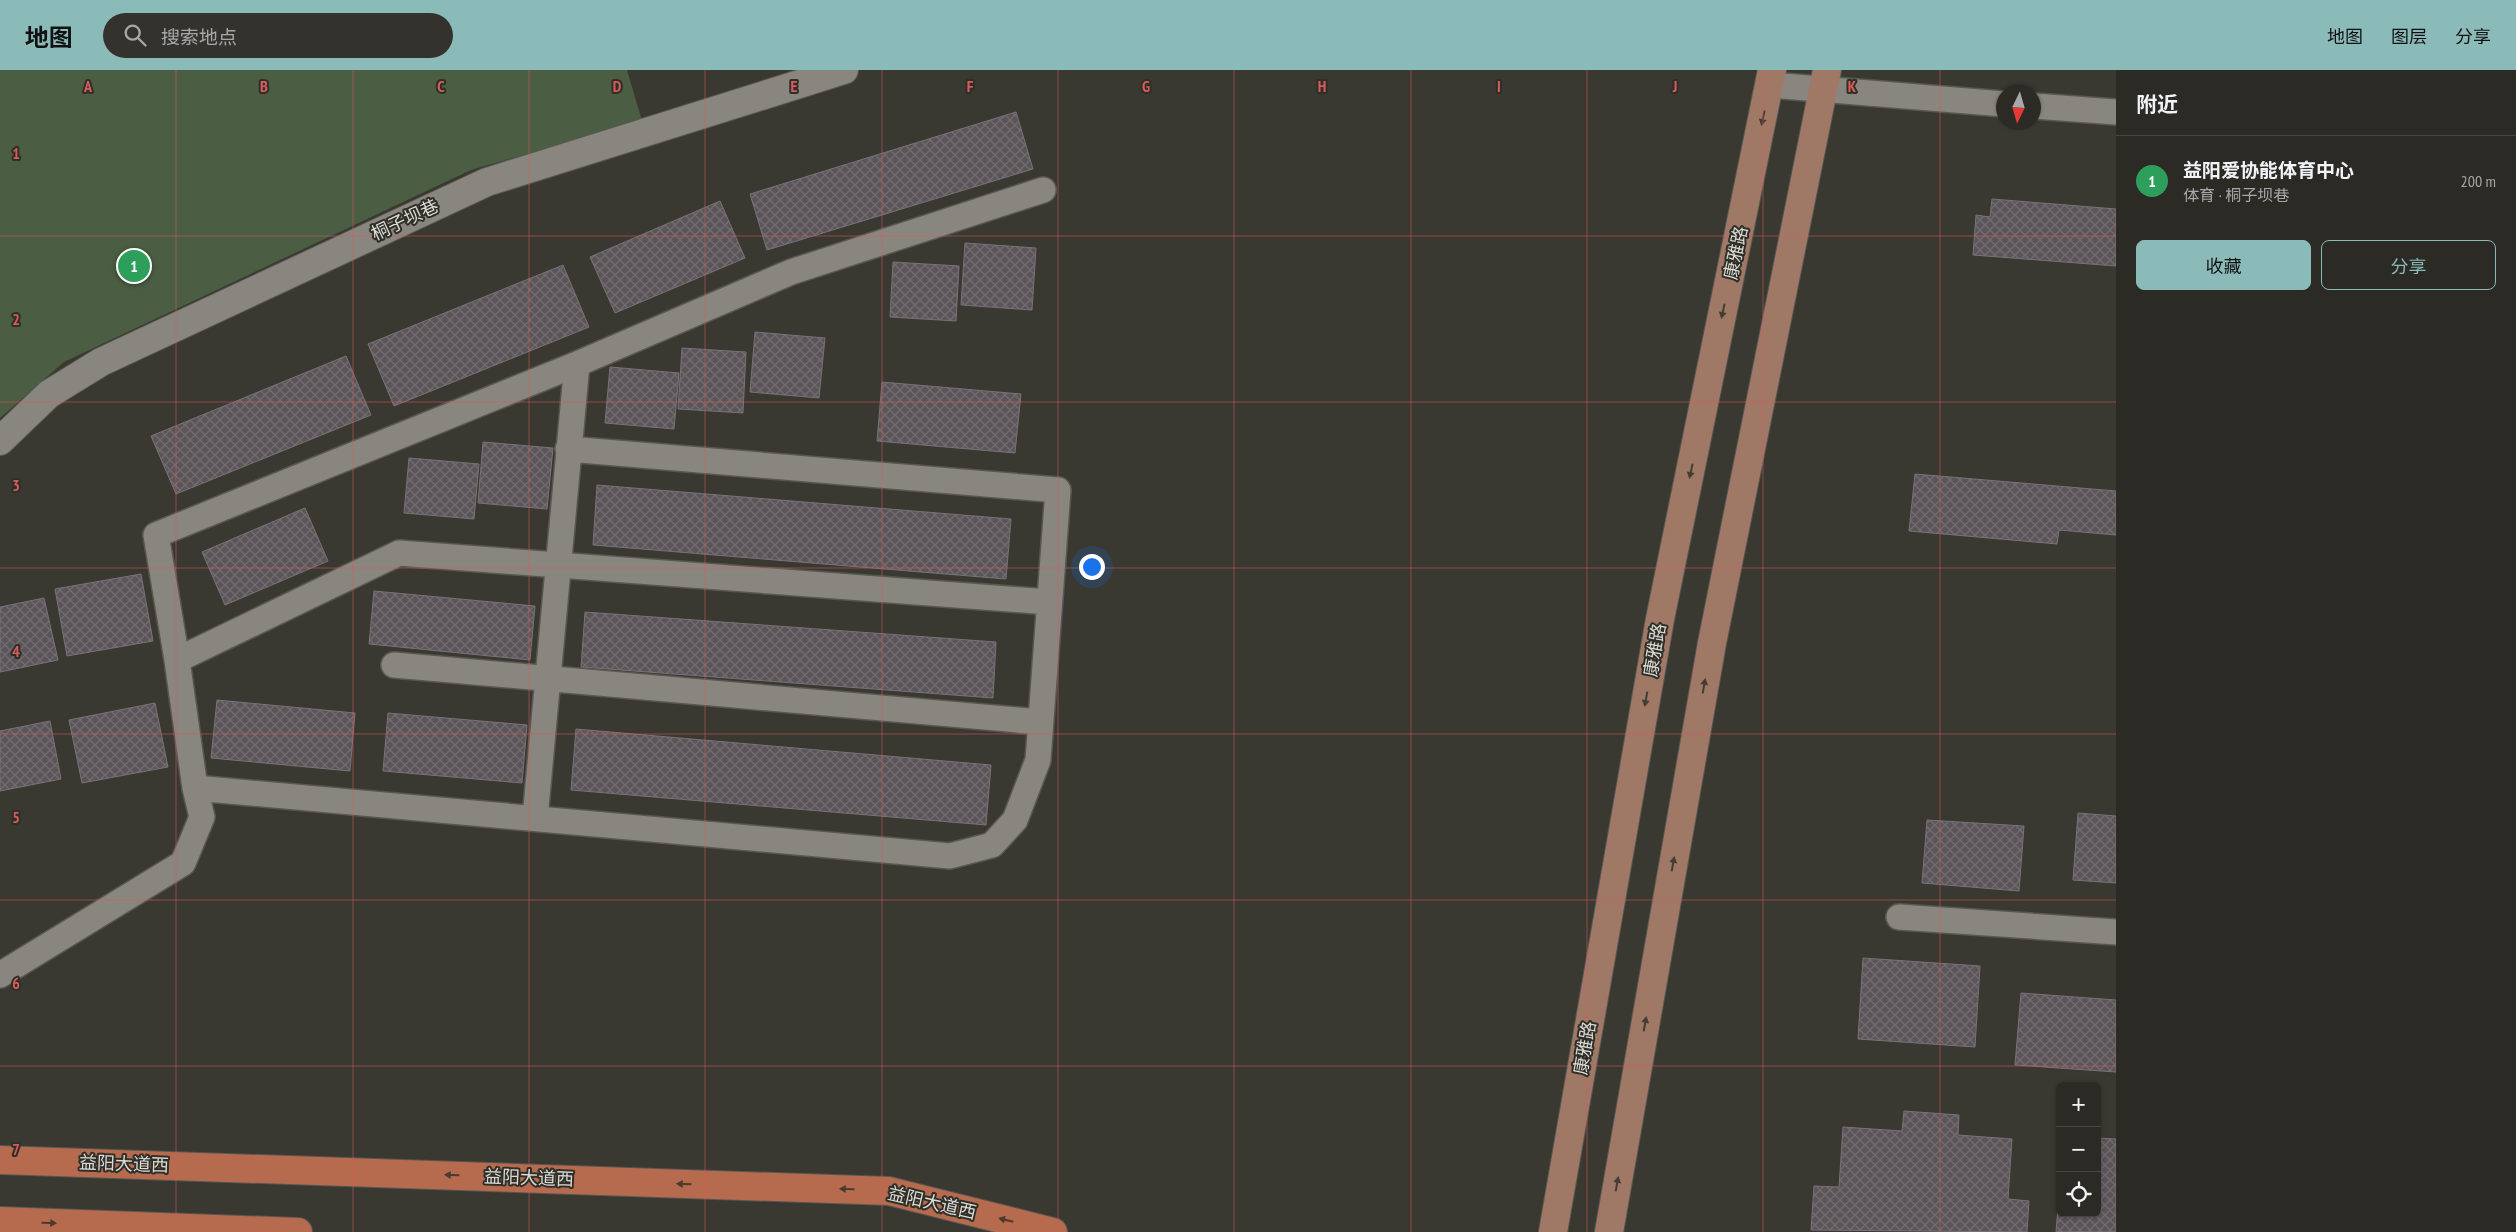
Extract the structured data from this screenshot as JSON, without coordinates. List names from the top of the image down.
{
  "streets": {
    "main road": ["康雅路", "益阳大道西"],
    "street": ["桐子坝巷"]
  },
  "one_way": ["益阳大道西"],
  "north": "bottom",
  "page": {
    "header": "地图",
    "search": "搜索地点",
    "nav": ["地图", "图层", "分享"],
    "heading": "附近",
    "list": [
      {
        "mark": "1",
        "name": "益阳爱协能体育中心",
        "note": "体育 · 桐子坝巷",
        "value": "200 m"
      }
    ],
    "buttons": ["收藏", "分享"],
    "pins": "1",
    "map_buttons": ["+", "−"]
  },
  "grid": {
    "columns": [
      "A",
      "B",
      "C",
      "D",
      "E",
      "F",
      "G",
      "H",
      "I",
      "J",
      "K"
    ],
    "rows": [
      "1",
      "2",
      "3",
      "4",
      "5",
      "6",
      "7"
    ]
  }
}
